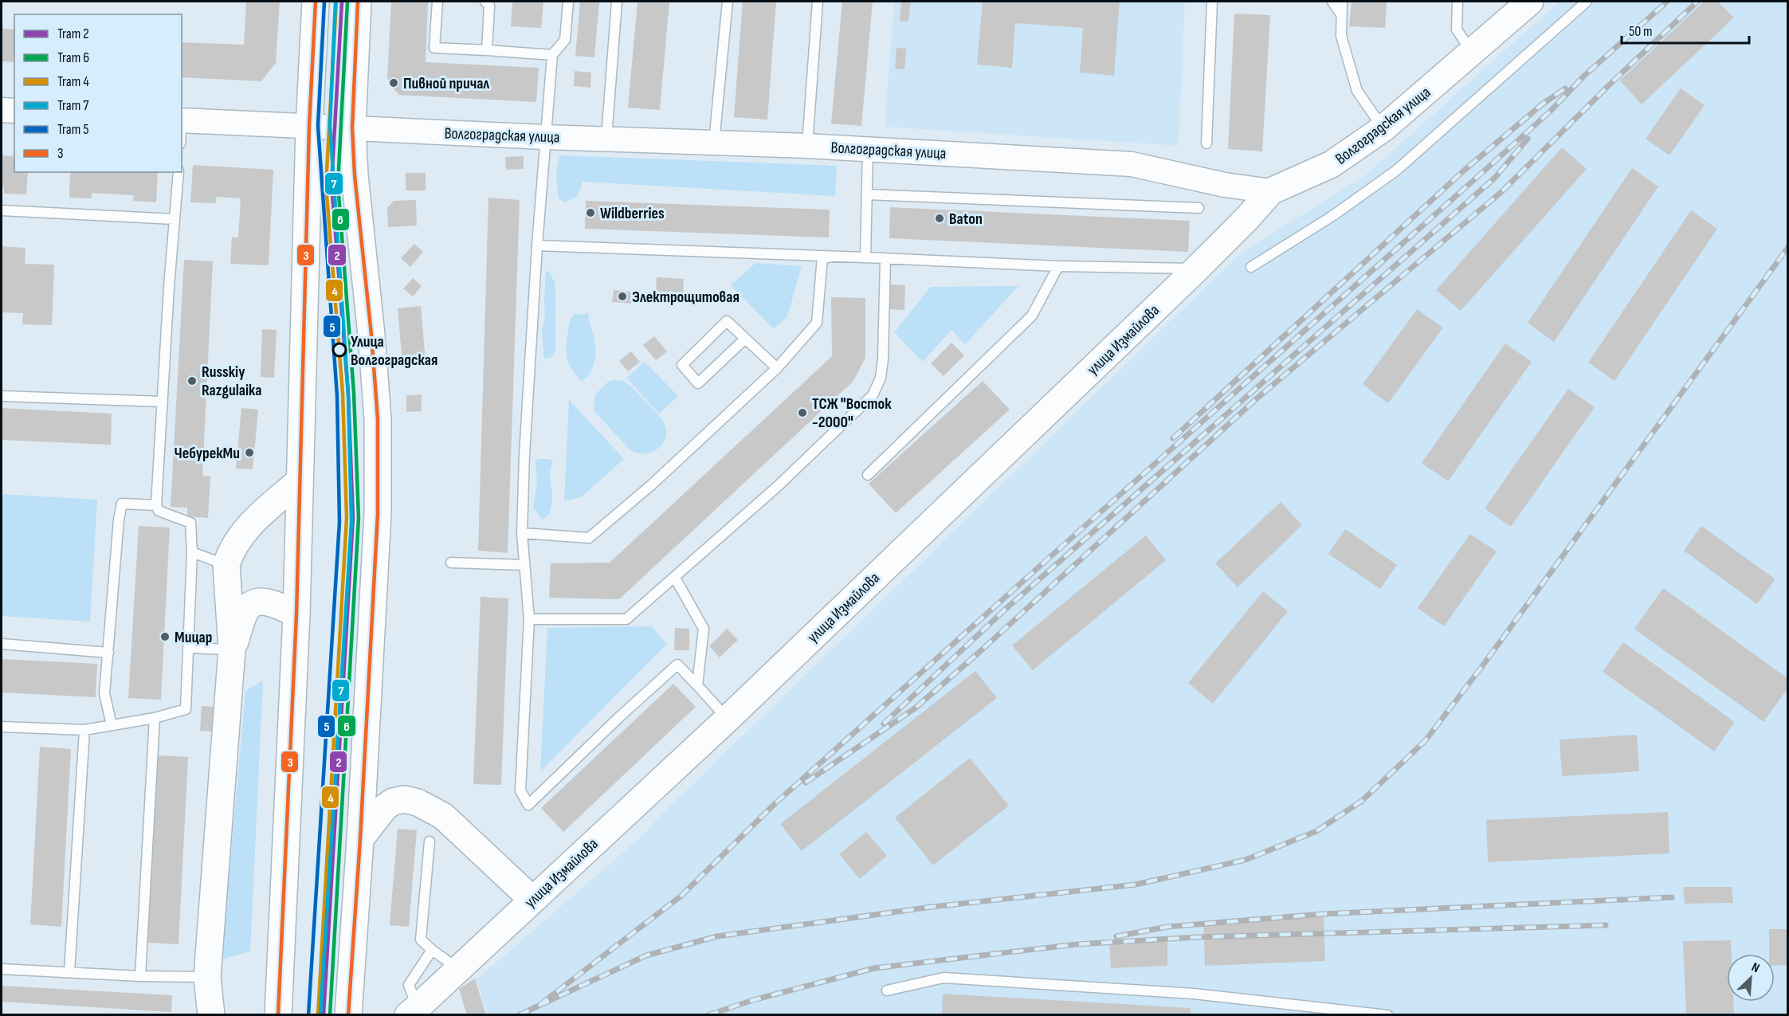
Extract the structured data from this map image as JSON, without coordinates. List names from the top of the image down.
{
  "streets": {
    "main road": ["Волгоградская улица", "улица Измайлова"]
  },
  "crossings": [
    ["Волгоградская улица", "улица Измайлова"]
  ],
  "places": [
    "Пивной причал",
    "Wildberries",
    "Baton",
    "Электрощитовая",
    "Улица Волгоградская",
    "Russkiy Razgulaika",
    "ТСЖ \"Восток -2000\"",
    "ЧебурекМи",
    "Мицар"
  ],
  "lines": [
    "tram line 2",
    "tram line 6",
    "tram line 4",
    "tram line 7",
    "tram line 5",
    "transit line 3"
  ],
  "legend": [
    "Tram 2",
    "Tram 6",
    "Tram 4",
    "Tram 7",
    "Tram 5",
    "3"
  ],
  "scale_bar": "50 m",
  "north": "top right"
}
